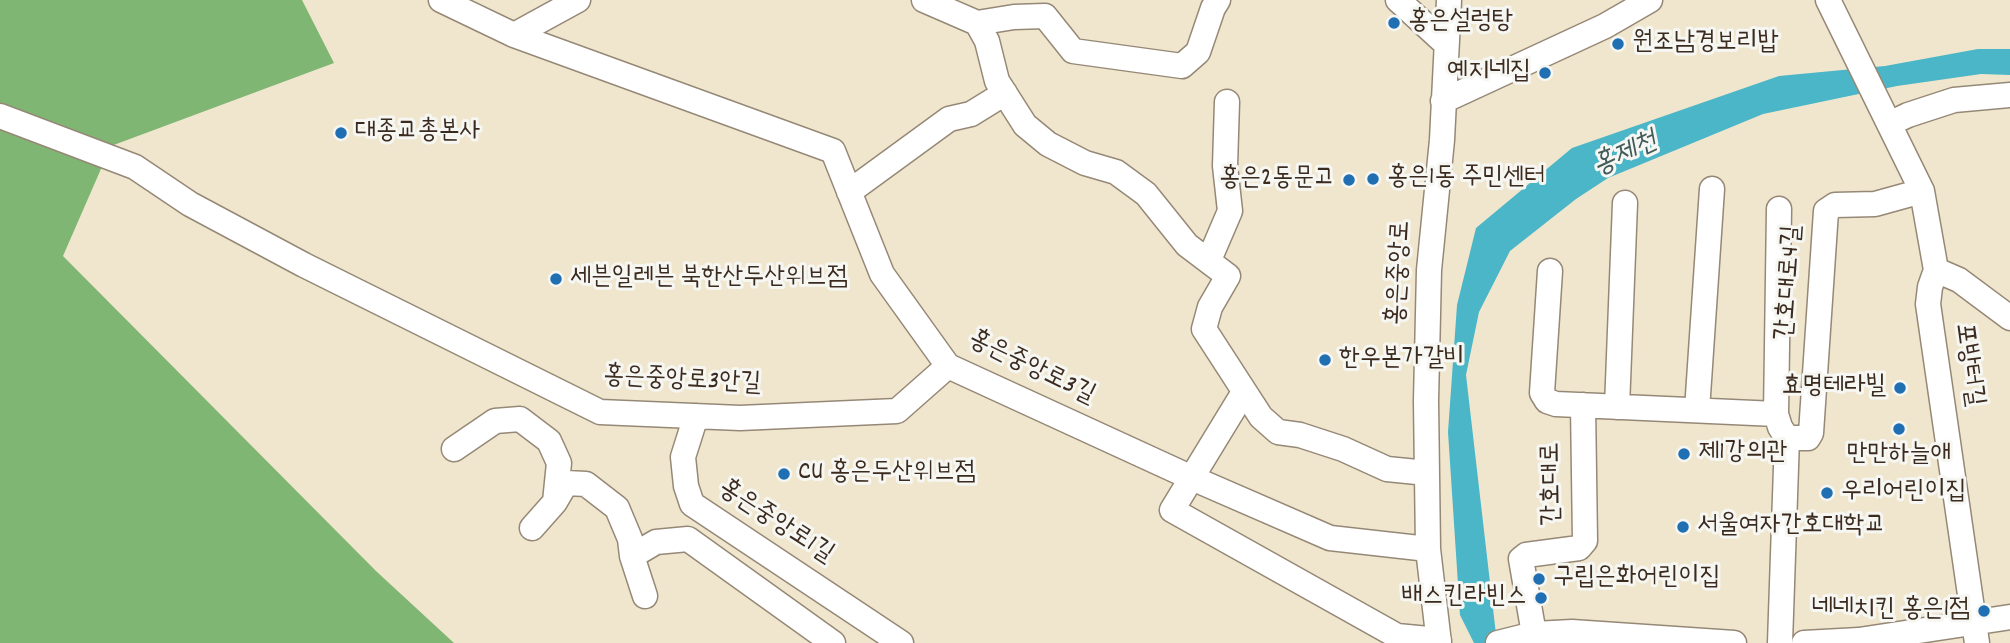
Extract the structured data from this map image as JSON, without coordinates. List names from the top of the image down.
{
  "streets": {
    "street": [
      "홍은중앙로",
      "간호대로4길",
      "포방터길",
      "홍은중앙로3길",
      "홍은중앙로3안길",
      "간호대로",
      "홍은중앙로1길"
    ]
  },
  "crossings": [
    ["간호대로4길", "포방터길"],
    ["홍은중앙로3길", "홍은중앙로3안길"],
    ["홍은중앙로3안길", "홍은중앙로1길"]
  ],
  "water": ["홍제천"],
  "places": [
    "홍은설렁탕",
    "원조남경보리밥",
    "예지네집",
    "대종교총본사",
    "홍은1동 주민센터",
    "홍은2동문고",
    "세븐일레븐 북한산두산위브점",
    "한우본가갈비",
    "효명테라빌",
    "만만하늘애",
    "제1강의관",
    "CU 홍은두산위브점",
    "우리어린이집",
    "서울여자간호대학교",
    "구립은화어린이집",
    "배스킨라빈스",
    "네네치킨 홍은1점"
  ]
}
